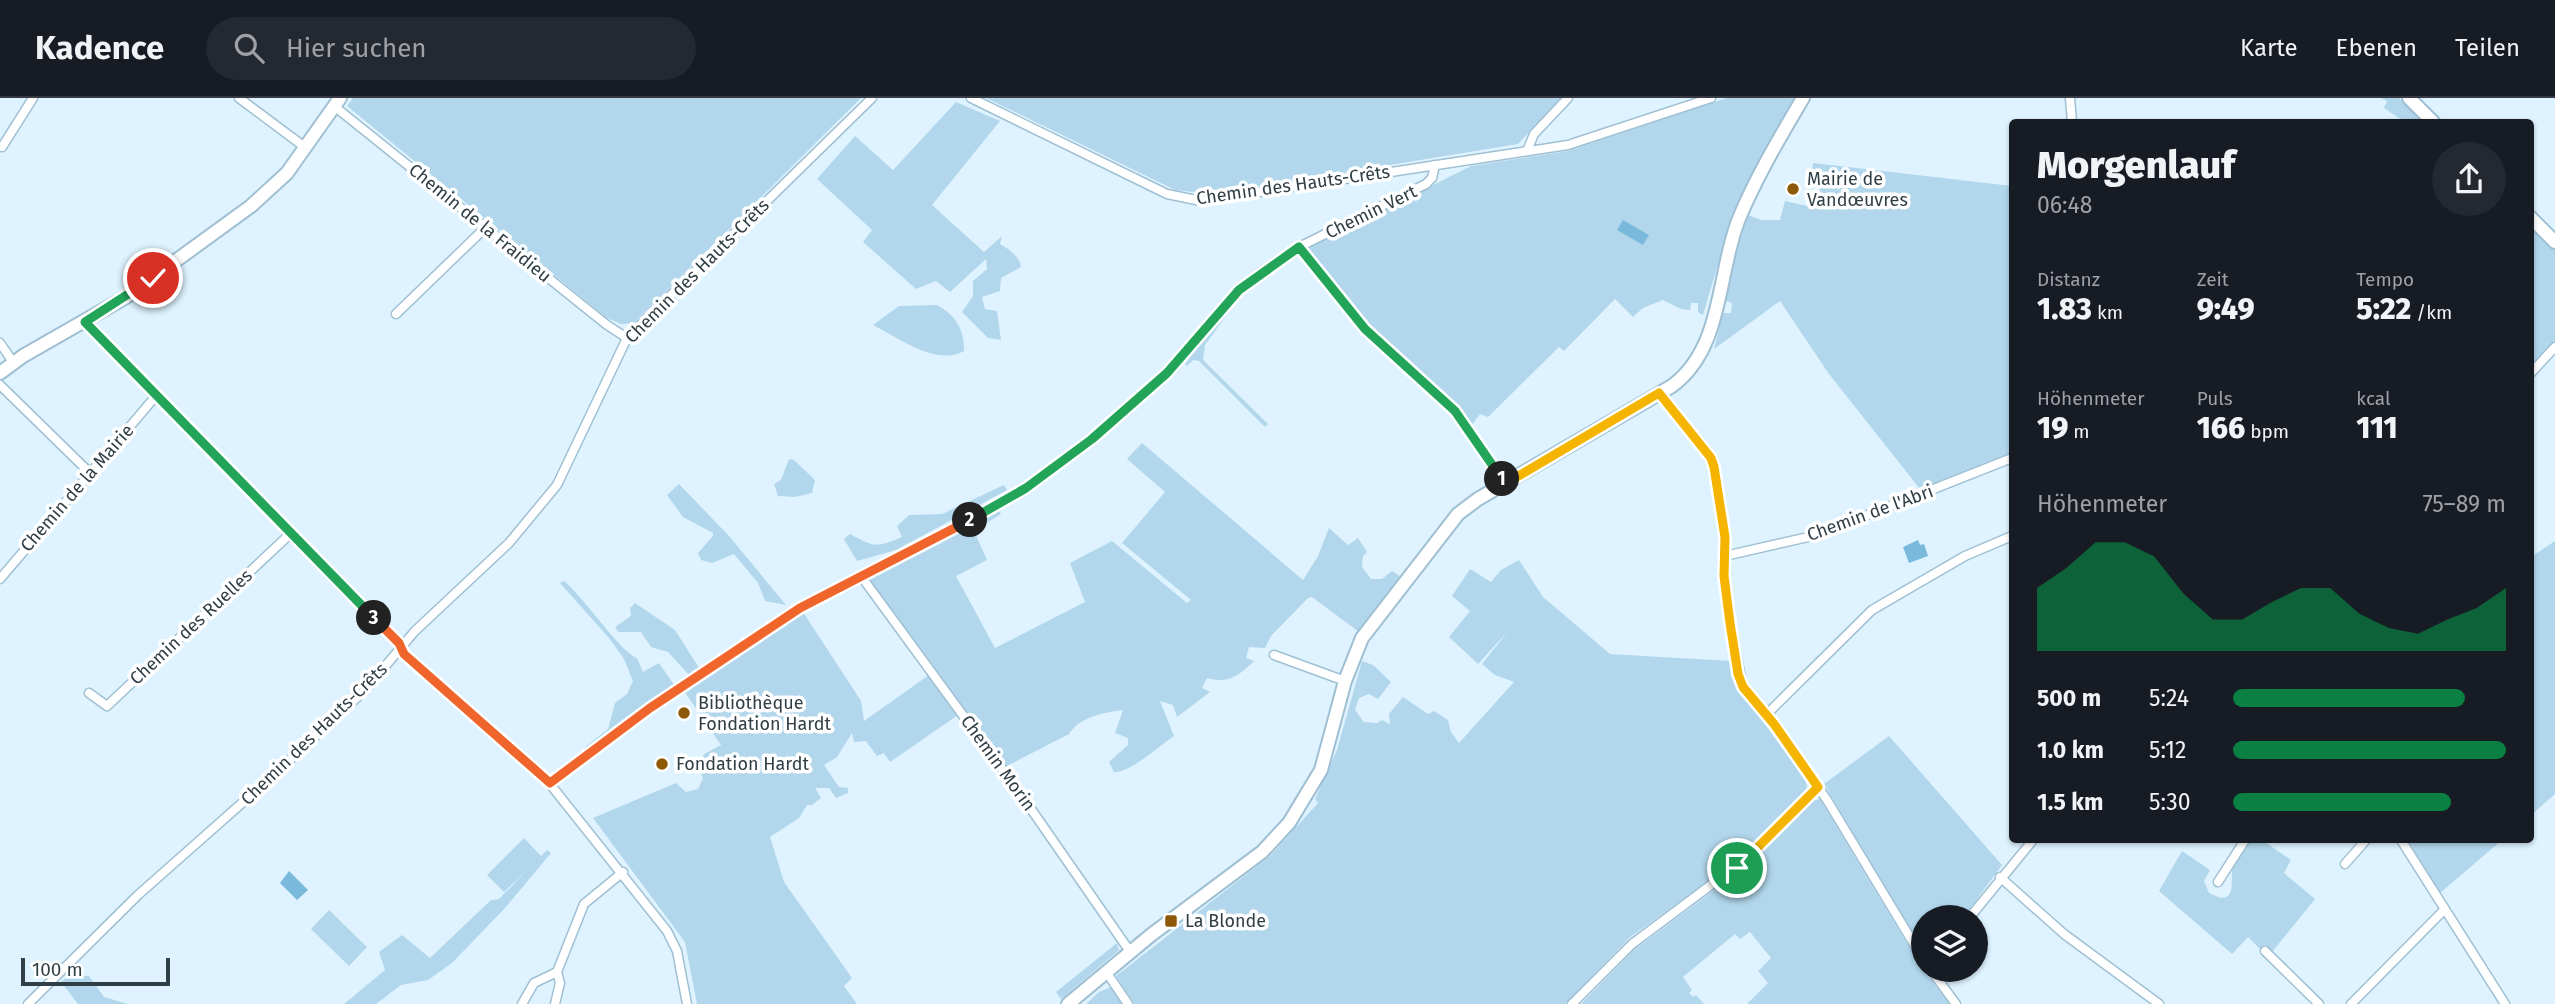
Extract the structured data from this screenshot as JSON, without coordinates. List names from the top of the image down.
{
  "streets": {
    "street": [
      "Chemin des Hauts-Crêts",
      "Chemin Vert",
      "Chemin de la Fraidieu",
      "Chemin de la Mairie",
      "Chemin de l'Abri",
      "Chemin des Ruelles",
      "Chemin Morin"
    ]
  },
  "crossings": [
    ["Chemin des Hauts-Crêts", "Chemin Vert"],
    ["Chemin des Hauts-Crêts", "Chemin de la Fraidieu"],
    ["Chemin Vert", "Chemin Morin"]
  ],
  "places": {
    "other": ["Mairie de Vandœuvres", "Bibliothèque Fondation Hardt", "Fondation Hardt"],
    "transit": ["La Blonde"]
  },
  "scale_bar": "100 m",
  "page": {
    "header": "Kadence",
    "search": "Hier suchen",
    "nav": ["Karte", "Ebenen", "Teilen"],
    "heading": ["Morgenlauf", "06:48"],
    "stats": [
      ["Distanz", "1.83 km"],
      ["Zeit", "9:49"],
      ["Tempo", "5:22 /km"],
      ["Höhenmeter", "19 m"],
      ["Puls", "166 bpm"],
      ["kcal", "111"]
    ],
    "pins": ["1", "2", "3"],
    "chart": ["Höhenmeter", "75–89 m"],
    "list": [
      {
        "name": "500 m",
        "note": "5:24"
      },
      {
        "name": "1.0 km",
        "note": "5:12"
      },
      {
        "name": "1.5 km",
        "note": "5:30"
      }
    ],
    "scale": "100 m"
  }
}
